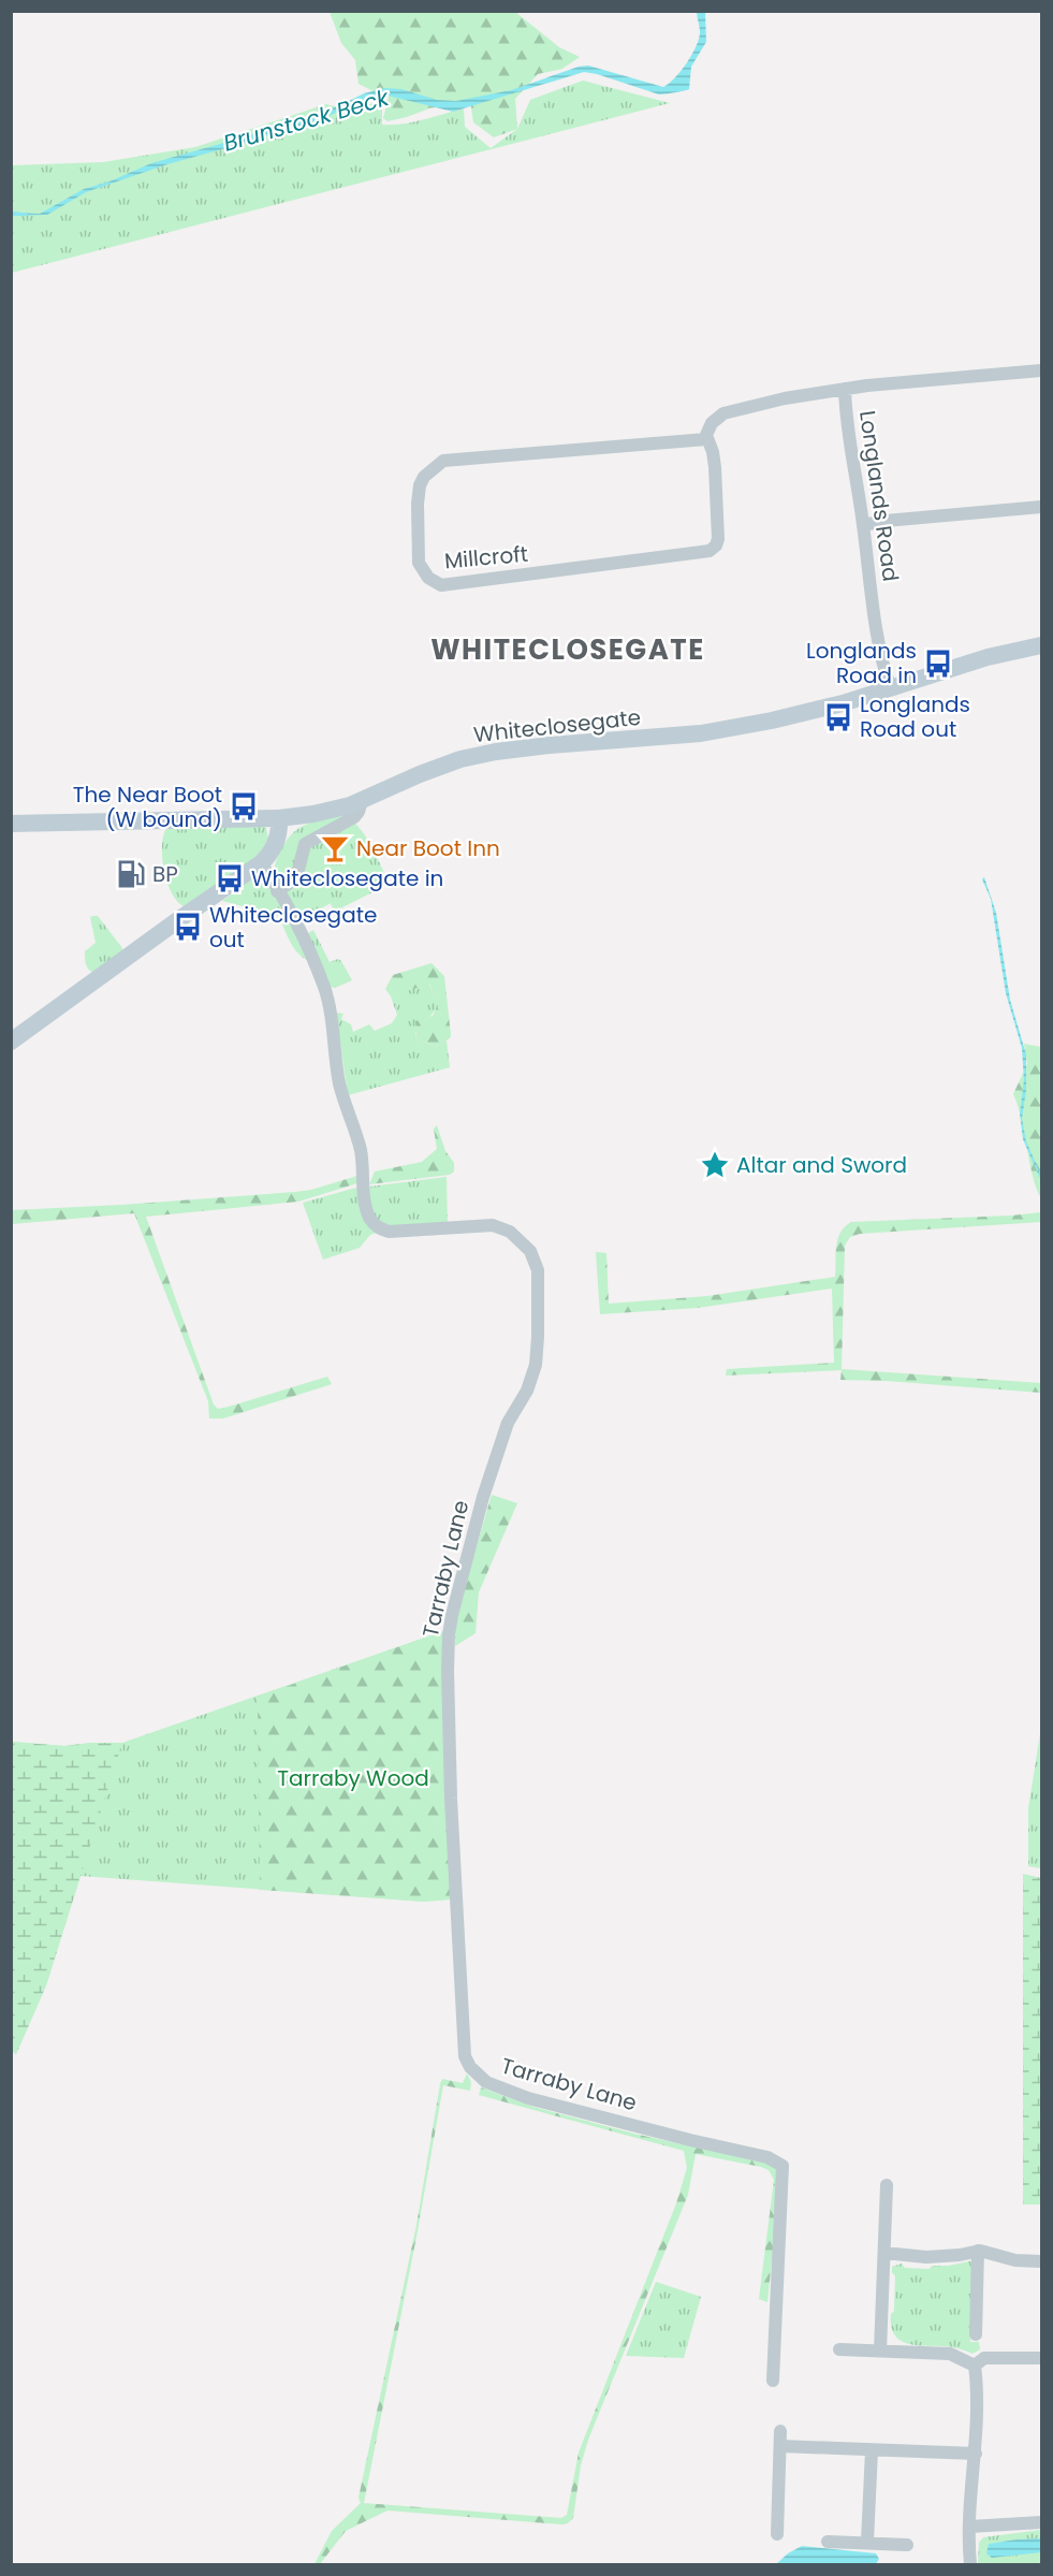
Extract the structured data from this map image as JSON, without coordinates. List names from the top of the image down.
{
  "streets": {
    "main road": ["Whiteclosegate"],
    "street": ["Longlands Road", "Millcroft", "Tarraby Lane"]
  },
  "crossings": [
    ["Longlands Road", "Whiteclosegate"]
  ],
  "districts": ["WHITECLOSEGATE"],
  "water": ["Brunstock Beck"],
  "parks": ["Tarraby Wood"],
  "places": {
    "bus stop": [
      "Longlands Road in",
      "Longlands Road out",
      "The Near Boot (W bound)",
      "Whiteclosegate in",
      "Whiteclosegate out"
    ],
    "bar": ["Near Boot Inn"],
    "fuel station": ["BP"],
    "place": ["Altar and Sword"]
  }
}
